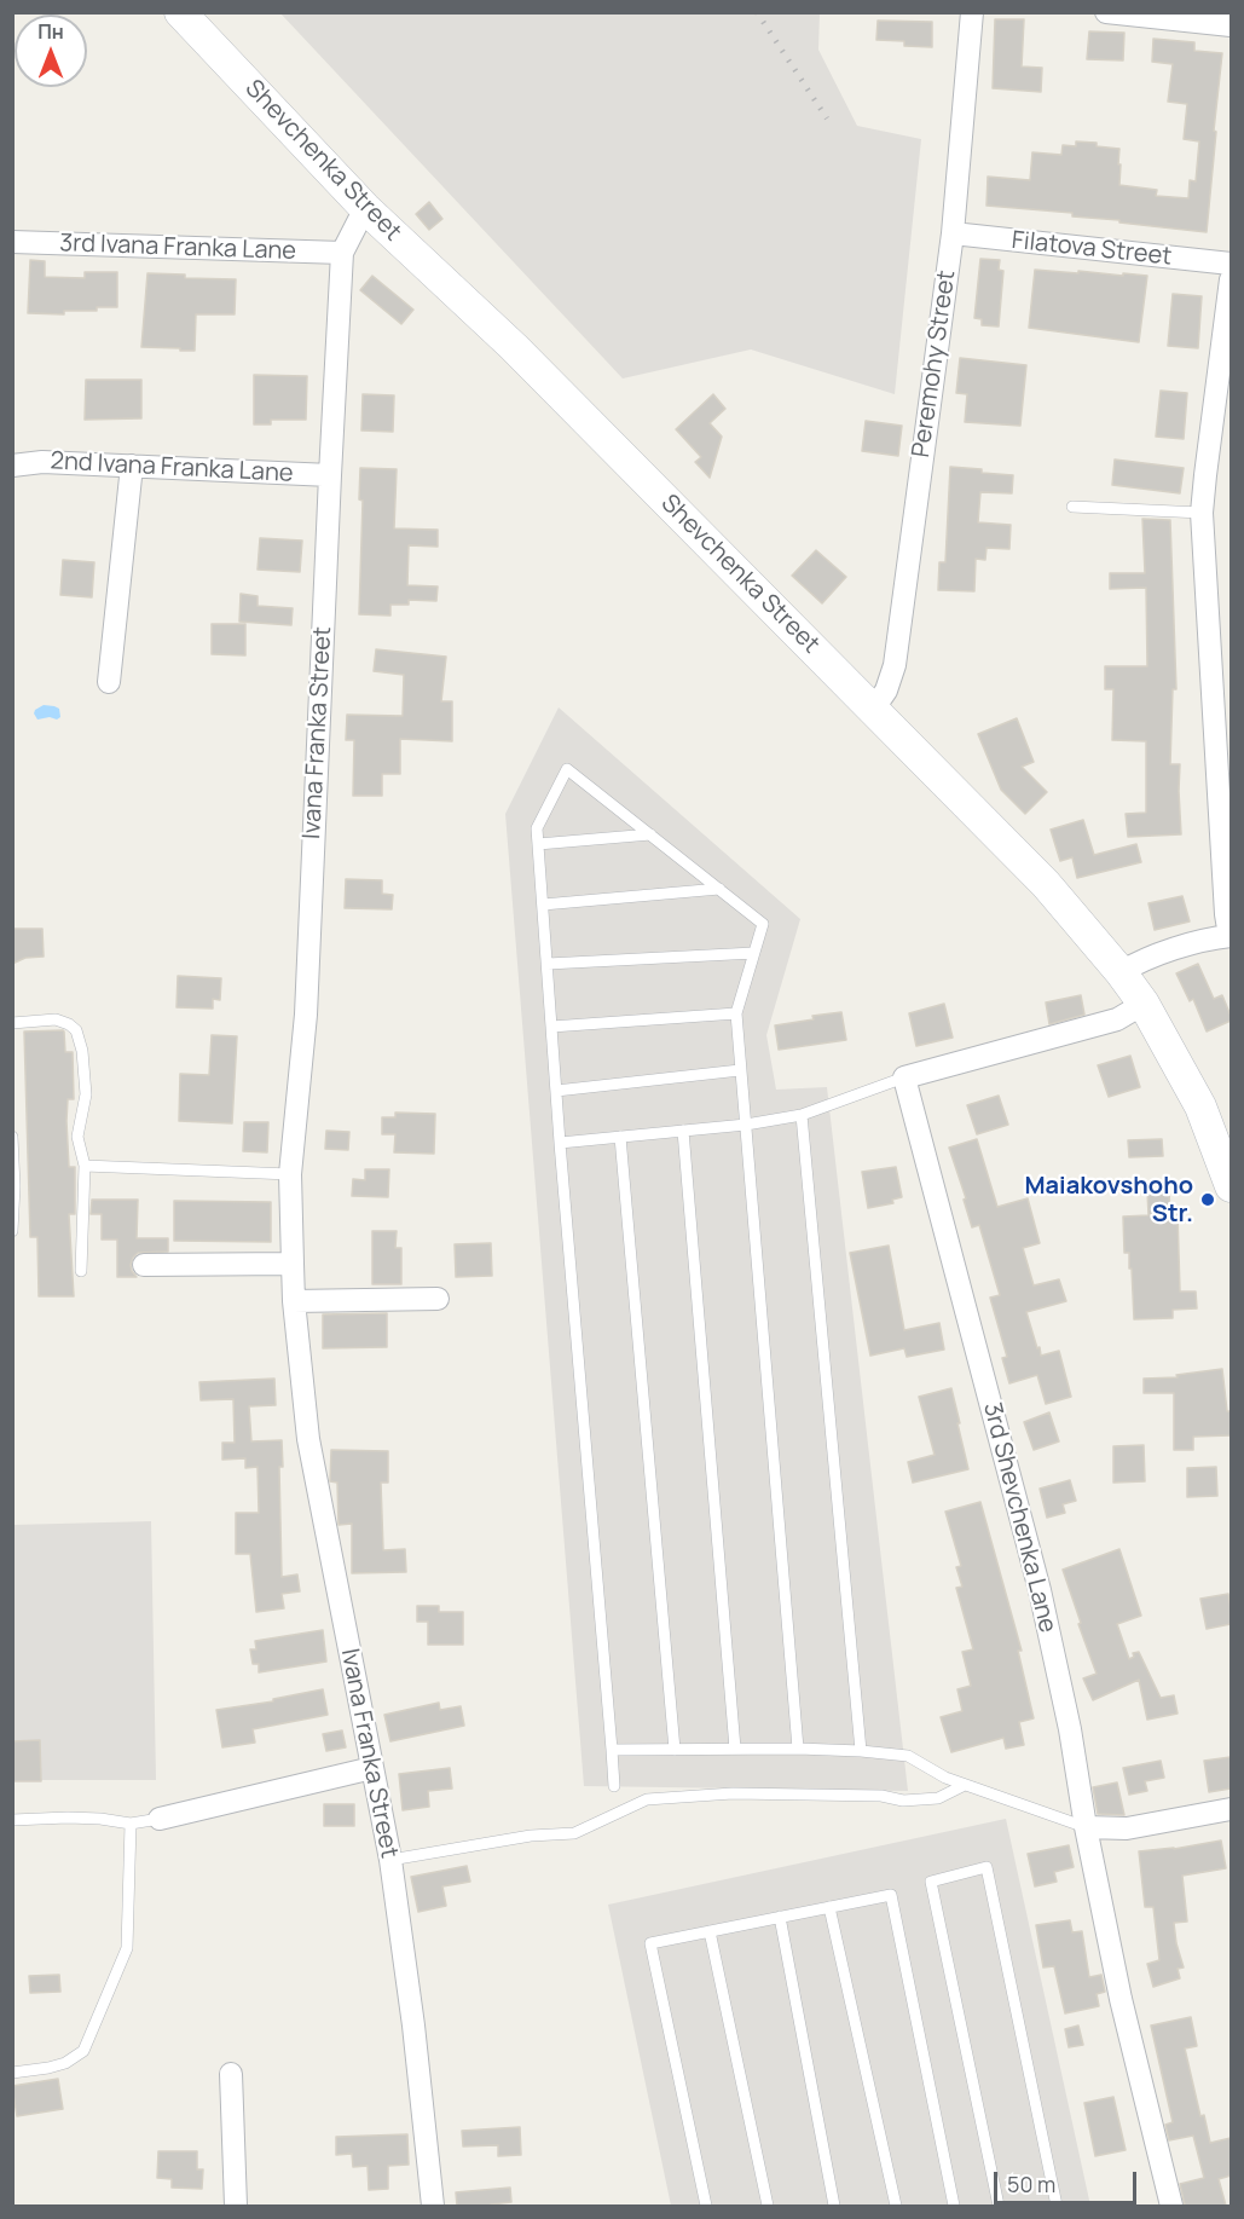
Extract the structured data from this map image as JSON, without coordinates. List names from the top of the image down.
{
  "streets": {
    "main road": ["Shevchenka Street"],
    "street": [
      "3rd Ivana Franka Lane",
      "Filatova Street",
      "Peremohy Street",
      "2nd Ivana Franka Lane",
      "Ivana Franka Street",
      "3rd Shevchenka Lane"
    ]
  },
  "crossings": [
    ["Shevchenka Street", "Peremohy Street"],
    ["Shevchenka Street", "Ivana Franka Street"],
    ["3rd Ivana Franka Lane", "Ivana Franka Street"],
    ["Filatova Street", "Peremohy Street"],
    ["2nd Ivana Franka Lane", "Ivana Franka Street"]
  ],
  "places": ["Maiakovshoho Str."],
  "scale_bar": "50 m",
  "north": "top"
}
